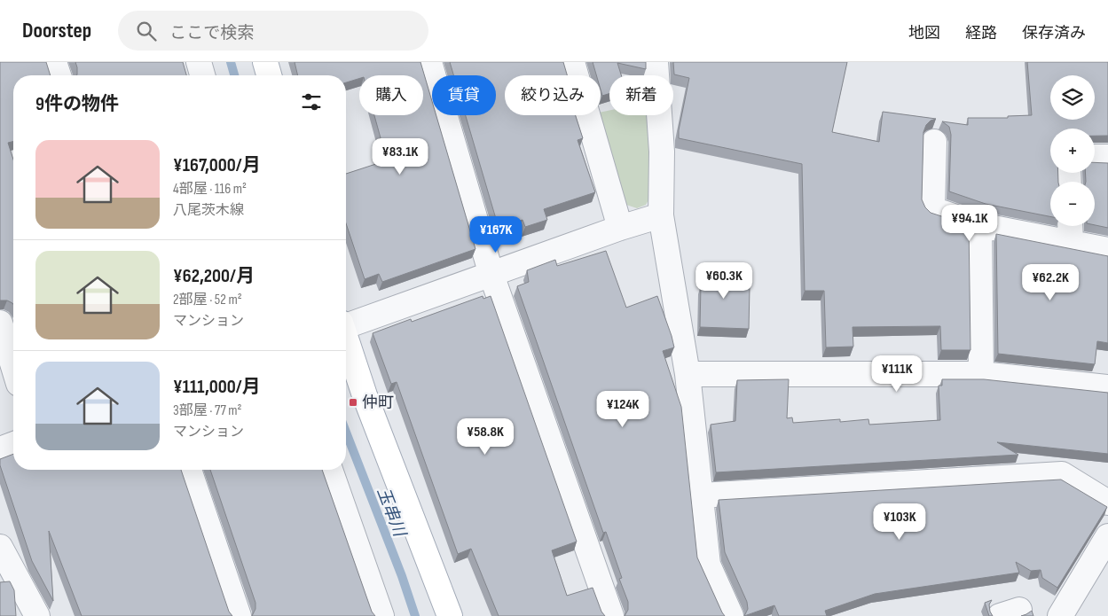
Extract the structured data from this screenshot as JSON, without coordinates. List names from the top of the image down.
{
  "water": ["玉串川"],
  "places": {
    "transit": ["仲町"]
  },
  "page": {
    "header": "Doorstep",
    "search": "ここで検索",
    "nav": ["地図", "経路", "保存済み"],
    "map_buttons": ["+", "−"],
    "chip": [
      "購入",
      "賃貸",
      "絞り込み",
      "新着"
    ],
    "heading": "9件の物件",
    "list": [
      {
        "name": "¥167,000/月",
        "note": "4部屋 · 116 m² · 八尾茨木線"
      },
      {
        "name": "¥62,200/月",
        "note": "2部屋 · 52 m² · マンション"
      },
      {
        "name": "¥111,000/月",
        "note": "3部屋 · 77 m² · マンション"
      }
    ],
    "price": [
      "¥83.1K",
      "¥94.1K",
      "¥167K",
      "¥60.3K",
      "¥62.2K",
      "¥111K",
      "¥124K",
      "¥58.8K",
      "¥103K"
    ]
  }
}
